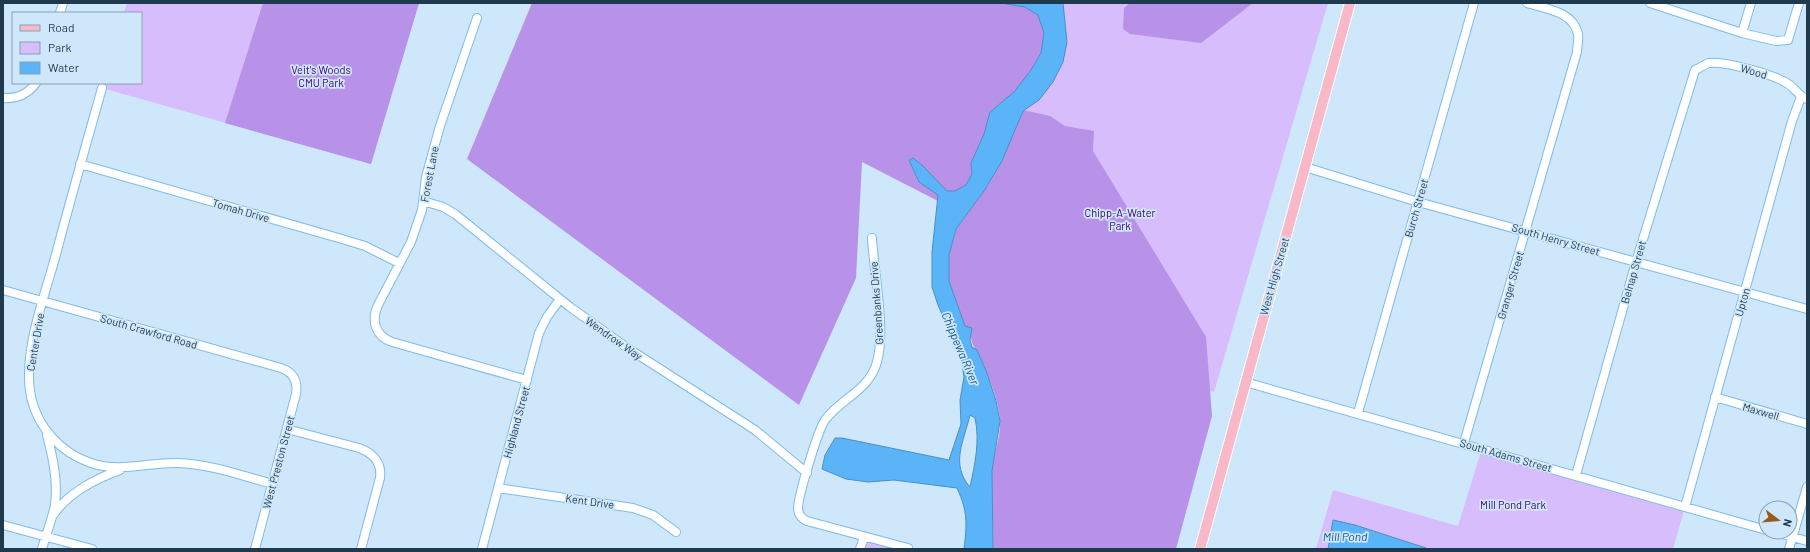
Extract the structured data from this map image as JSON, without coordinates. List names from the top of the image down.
{
  "streets": {
    "main road": ["West High Street"],
    "street": [
      "Wood",
      "Forest Lane",
      "Burch Street",
      "Tomah Drive",
      "South Henry Street",
      "Belnap Street",
      "Granger Street",
      "Upton",
      "Greenbanks Drive",
      "South Crawford Road",
      "Wendrow Way",
      "Center Drive",
      "Maxwell",
      "Highland Street",
      "South Adams Street",
      "West Preston Street",
      "Kent Drive"
    ]
  },
  "crossings": [
    ["Wood", "Belnap Street"],
    ["Wood", "Upton"],
    ["Forest Lane", "Tomah Drive"],
    ["Forest Lane", "Wendrow Way"],
    ["Forest Lane", "Highland Street"],
    ["Burch Street", "South Henry Street"],
    ["Burch Street", "South Adams Street"],
    ["Tomah Drive", "Center Drive"],
    ["South Henry Street", "Belnap Street"],
    ["South Henry Street", "West High Street"],
    ["South Henry Street", "Granger Street"],
    ["South Henry Street", "Upton"],
    ["Belnap Street", "South Adams Street"],
    ["West High Street", "South Adams Street"],
    ["Granger Street", "South Adams Street"],
    ["Upton", "Maxwell"],
    ["Upton", "South Adams Street"],
    ["Greenbanks Drive", "Wendrow Way"],
    ["South Crawford Road", "Center Drive"],
    ["South Crawford Road", "West Preston Street"],
    ["Wendrow Way", "Highland Street"],
    ["Center Drive", "West Preston Street"],
    ["Highland Street", "Kent Drive"]
  ],
  "water": ["Chippewa River", "Mill Pond"],
  "parks": ["Veit's Woods CMU Park", "Chipp-A-Water Park", "Mill Pond Park"],
  "legend": ["Road", "Park", "Water"],
  "north": "right"
}
